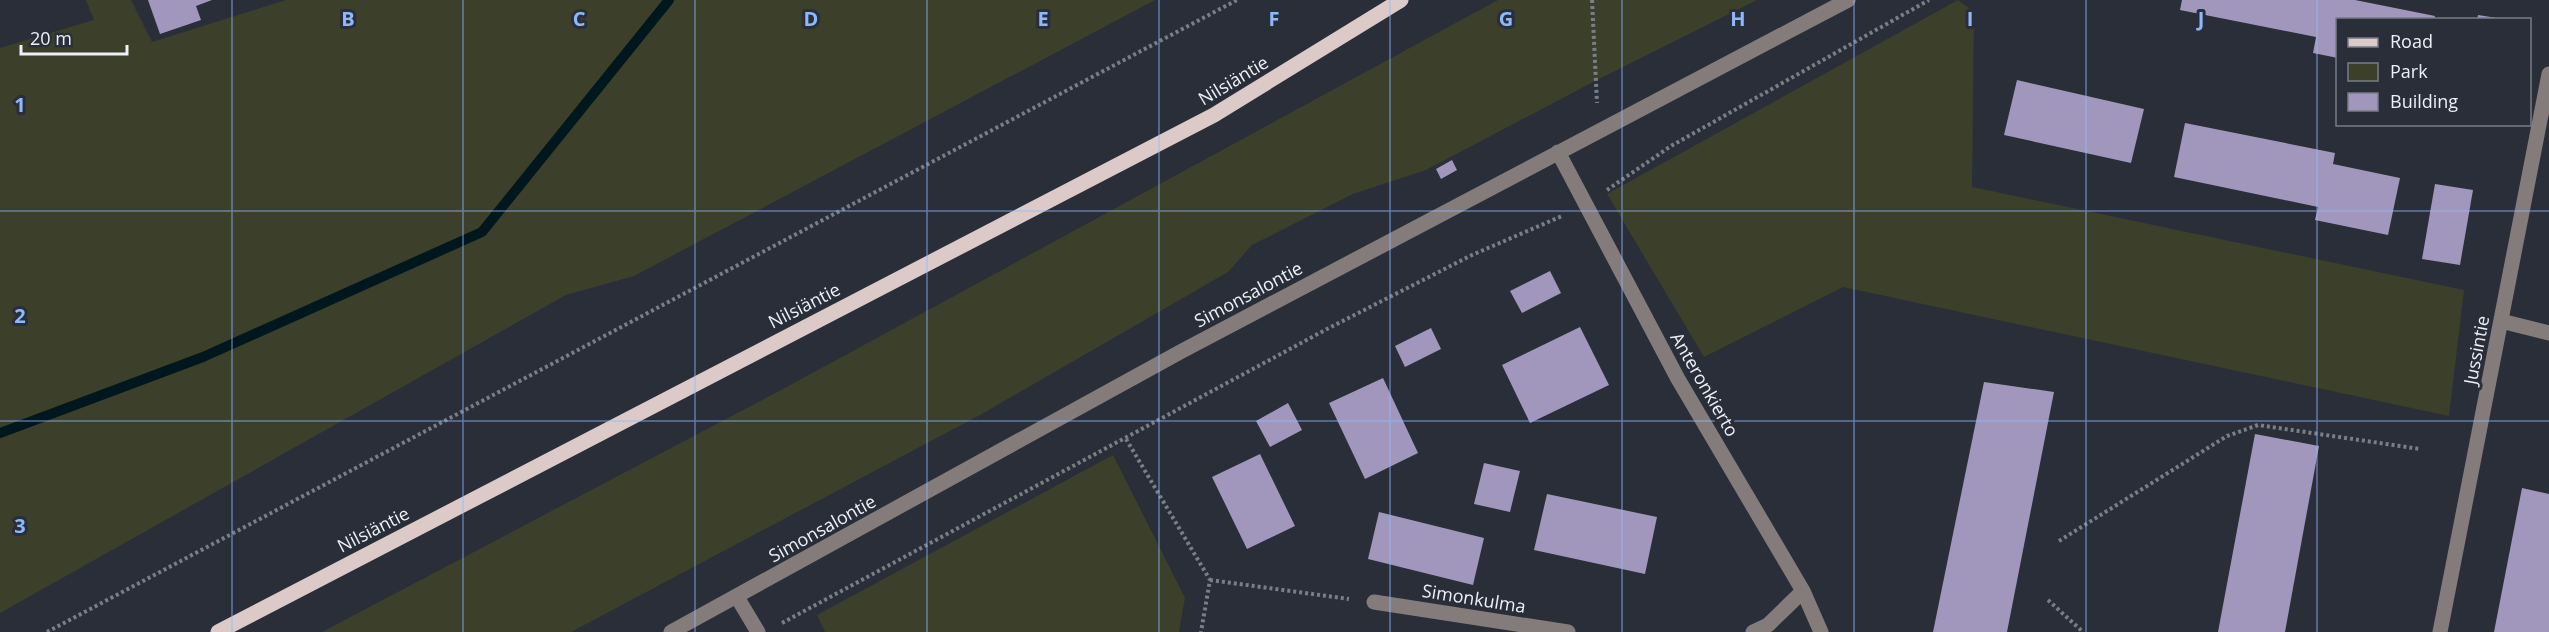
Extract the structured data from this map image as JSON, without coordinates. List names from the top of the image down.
{
  "streets": {
    "main road": ["Nilsiäntie"],
    "street": [
      "Simonsalontie",
      "Jussintie",
      "Anteronkierto",
      "Simonkulma"
    ]
  },
  "crossings": [
    ["Simonsalontie", "Anteronkierto"]
  ],
  "legend": ["Road", "Park", "Building"],
  "scale_bar": "20 m",
  "grid": {
    "columns": [
      "B",
      "C",
      "D",
      "E",
      "F",
      "G",
      "H",
      "I",
      "J"
    ],
    "rows": ["1", "2", "3"]
  }
}
